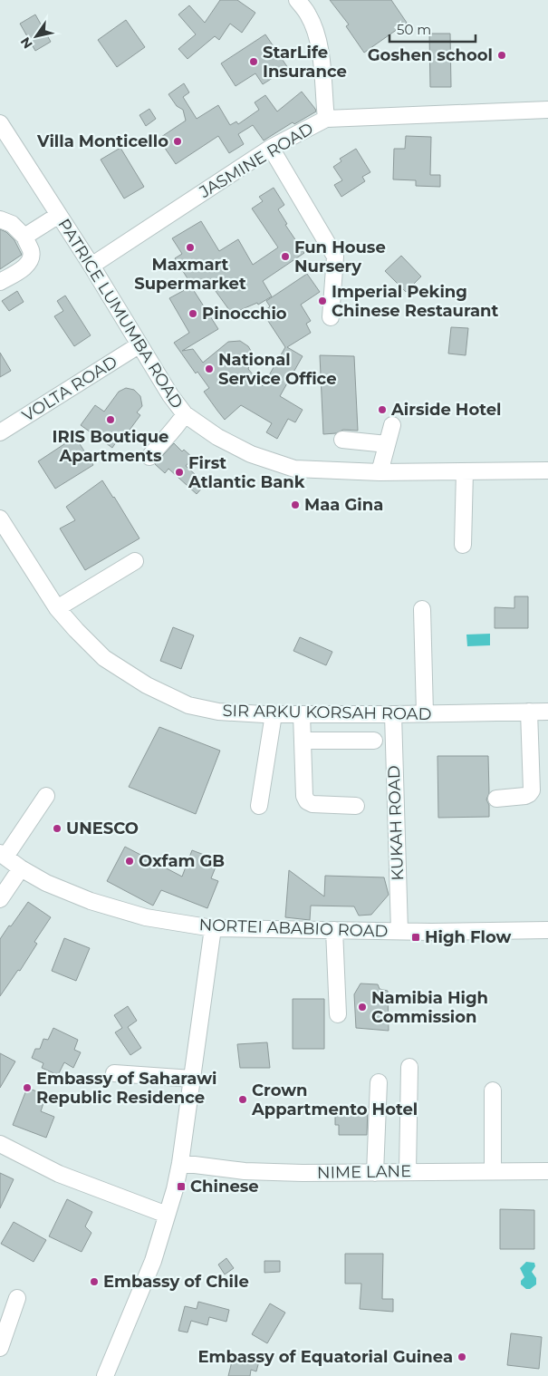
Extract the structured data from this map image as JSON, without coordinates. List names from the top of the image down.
{
  "streets": {
    "street": [
      "JASMINE ROAD",
      "PATRICE LUMUMBA ROAD",
      "VOLTA ROAD",
      "SIR ARKU KORSAH ROAD",
      "KUKAH ROAD",
      "NORTEI ABABIO ROAD",
      "NIME LANE"
    ]
  },
  "crossings": [
    ["JASMINE ROAD", "PATRICE LUMUMBA ROAD"],
    ["PATRICE LUMUMBA ROAD", "VOLTA ROAD"],
    ["SIR ARKU KORSAH ROAD", "KUKAH ROAD"],
    ["KUKAH ROAD", "NORTEI ABABIO ROAD"]
  ],
  "places": {
    "other": [
      "Goshen school",
      "StarLife Insurance",
      "Villa Monticello",
      "Maxmart Supermarket",
      "Fun House Nursery",
      "Imperial Peking Chinese Restaurant",
      "Pinocchio",
      "National Service Office",
      "Airside Hotel",
      "IRIS Boutique Apartments",
      "First Atlantic Bank",
      "Maa Gina",
      "UNESCO",
      "Oxfam GB",
      "Namibia High Commission",
      "Embassy of Saharawi Republic Residence",
      "Crown Appartmento Hotel",
      "Embassy of Chile",
      "Embassy of Equatorial Guinea"
    ],
    "transit": ["High Flow", "Chinese"]
  },
  "scale_bar": "50 m",
  "north": "bottom left"
}
